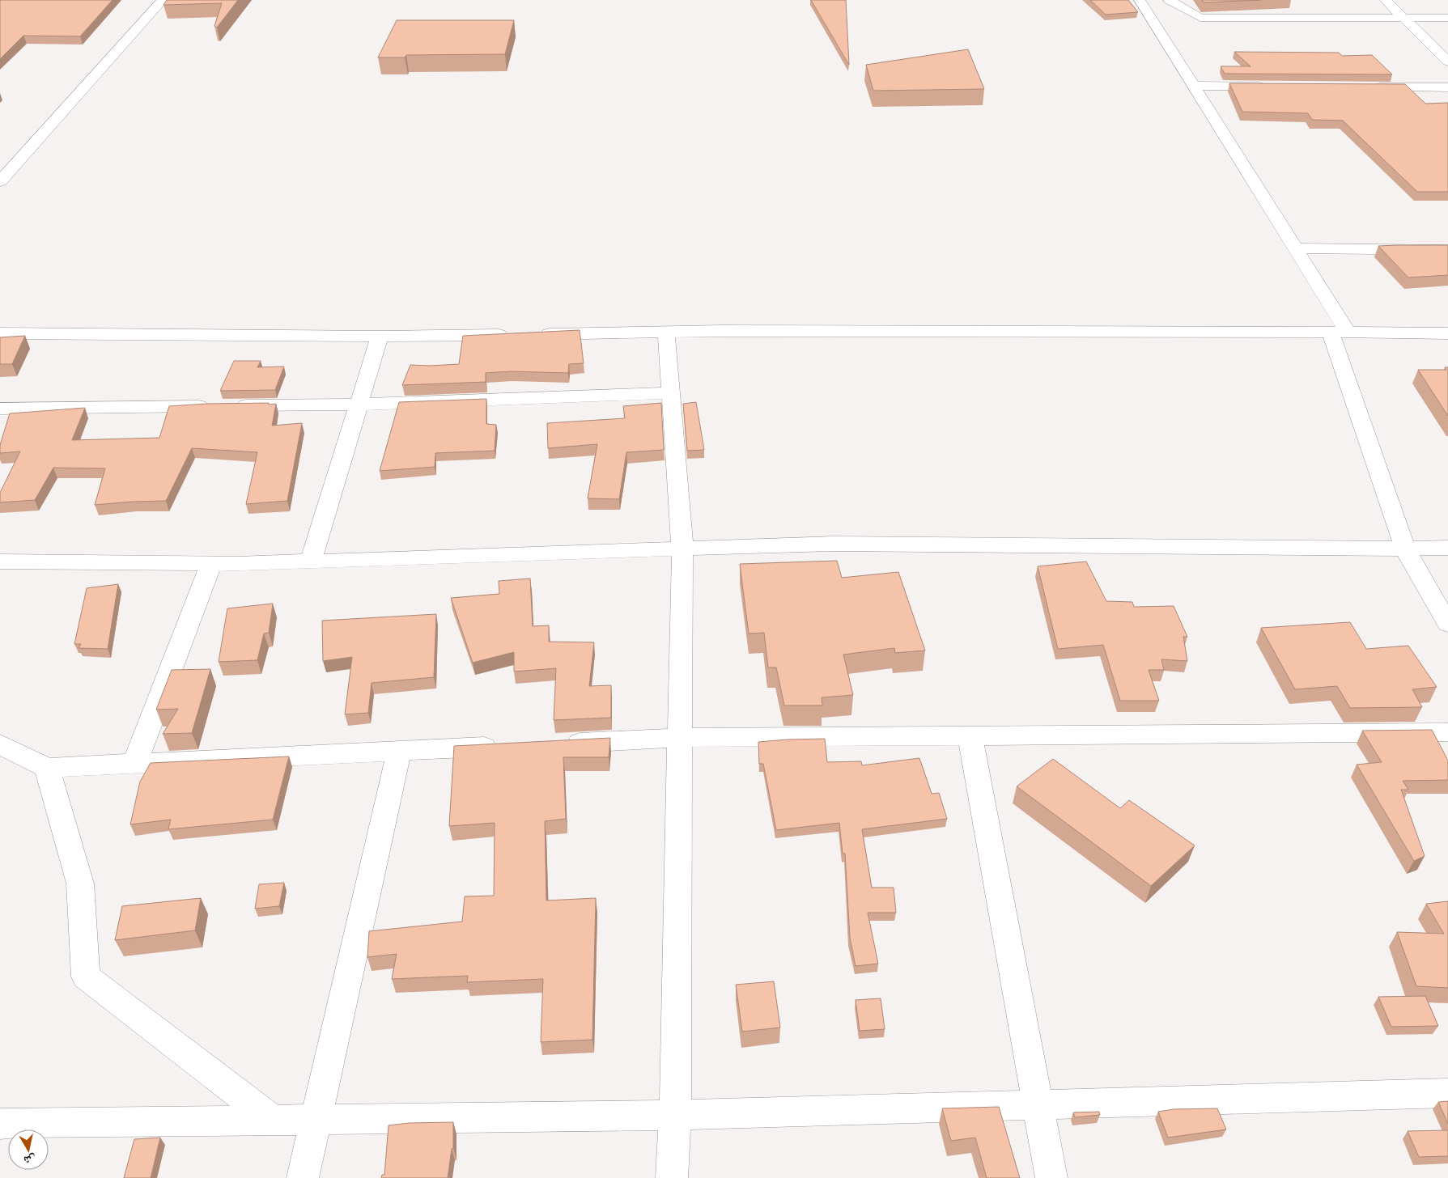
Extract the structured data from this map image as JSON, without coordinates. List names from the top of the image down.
{
  "north": "bottom"
}
